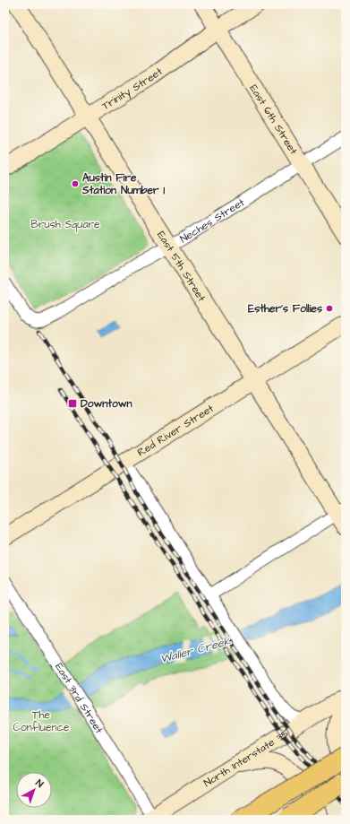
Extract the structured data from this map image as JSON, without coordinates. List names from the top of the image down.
{
  "streets": {
    "main road": [
      "Trinity Street",
      "East 6th Street",
      "East 5th Street",
      "Red River Street",
      "North Interstate 35"
    ],
    "street": ["Neches Street", "East 3rd Street"]
  },
  "crossings": [
    ["Trinity Street", "East 6th Street"],
    ["Trinity Street", "East 5th Street"],
    ["East 6th Street", "Neches Street"],
    ["Neches Street", "East 5th Street"],
    ["East 5th Street", "Red River Street"],
    ["East 3rd Street", "North Interstate 35"]
  ],
  "water": ["Waller Creek"],
  "parks": ["Brush Square", "The Confluence"],
  "places": {
    "other": ["Austin Fire Station Number 1", "Esther's Follies"],
    "transit": ["Downtown"]
  },
  "north": "top right"
}
